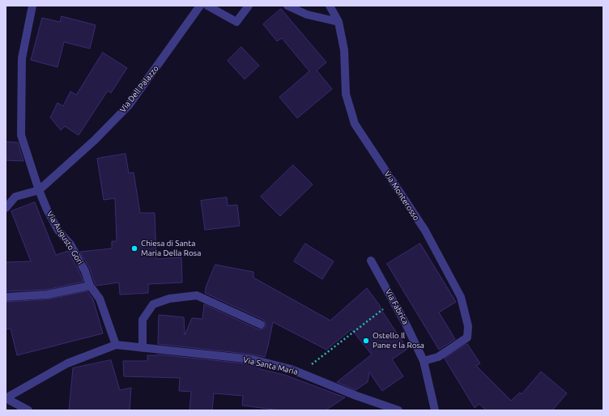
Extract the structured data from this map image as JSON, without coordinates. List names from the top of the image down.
{
  "streets": {
    "street": [
      "Via Dell Palazzo",
      "Via Monterosso",
      "Via Augusto Gori",
      "Via Fabrica",
      "Via Santa Maria"
    ]
  },
  "crossings": [
    ["Via Dell Palazzo", "Via Augusto Gori"],
    ["Via Monterosso", "Via Fabrica"],
    ["Via Augusto Gori", "Via Santa Maria"]
  ],
  "places": ["Chiesa di Santa Maria Della Rosa", "Ostello Il Pane e la Rosa"]
}
